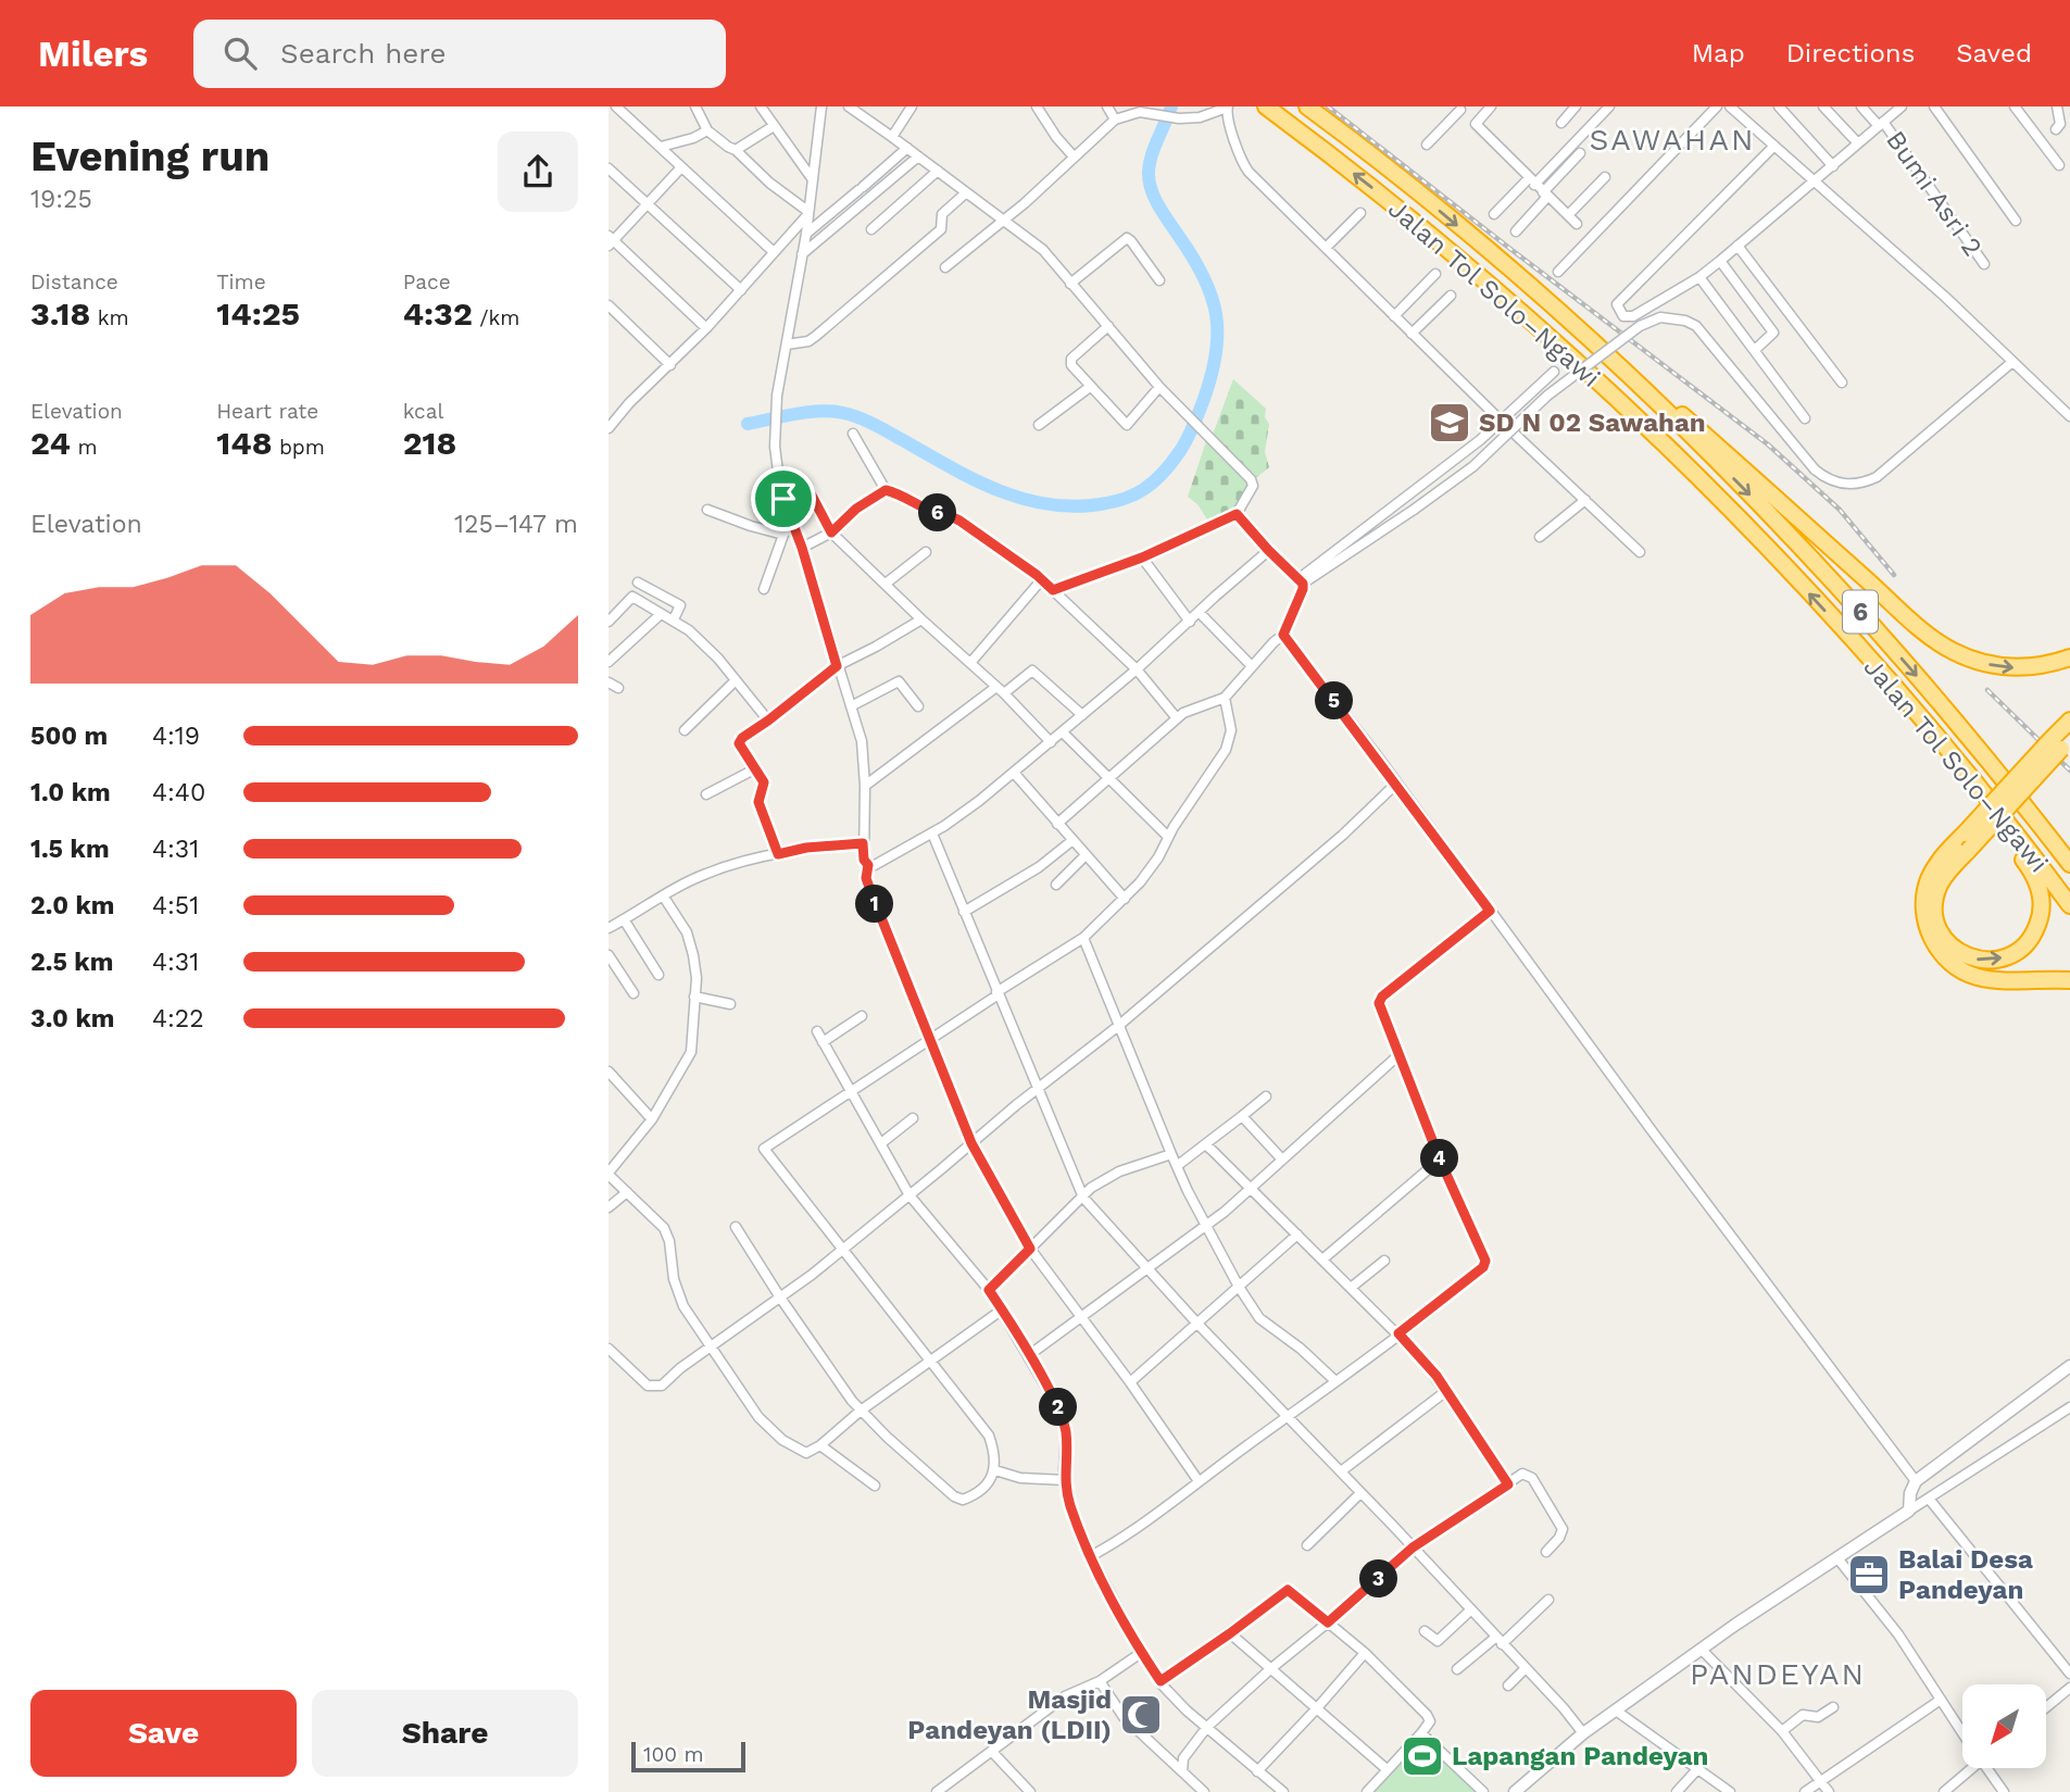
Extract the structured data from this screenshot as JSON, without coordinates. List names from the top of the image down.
{
  "streets": {
    "highway": ["Jalan Tol Solo–Ngawi", "6"],
    "street": ["Bumi Asri 2"]
  },
  "districts": ["SAWAHAN", "PANDEYAN"],
  "places": {
    "school or university": ["SD N 02 Sawahan"],
    "office": ["Balai Desa Pandeyan"],
    "mosque": ["Masjid Pandeyan (LDII)"],
    "sports": ["Lapangan Pandeyan"]
  },
  "scale_bar": "100 m",
  "north": "bottom left",
  "page": {
    "header": "Milers",
    "search": "Search here",
    "nav": ["Map", "Directions", "Saved"],
    "heading": ["Evening run", "19:25"],
    "stats": [
      ["Distance", "3.18 km"],
      ["Time", "14:25"],
      ["Pace", "4:32 /km"],
      ["Elevation", "24 m"],
      ["Heart rate", "148 bpm"],
      ["kcal", "218"]
    ],
    "pins": [
      "6",
      "5",
      "1",
      "4",
      "2",
      "3"
    ],
    "chart": ["Elevation", "125–147 m"],
    "list": [
      {
        "name": "500 m",
        "note": "4:19"
      },
      {
        "name": "1.0 km",
        "note": "4:40"
      },
      {
        "name": "1.5 km",
        "note": "4:31"
      },
      {
        "name": "2.0 km",
        "note": "4:51"
      },
      {
        "name": "2.5 km",
        "note": "4:31"
      },
      {
        "name": "3.0 km",
        "note": "4:22"
      }
    ],
    "buttons": ["Save", "Share"],
    "scale": "100 m"
  }
}
